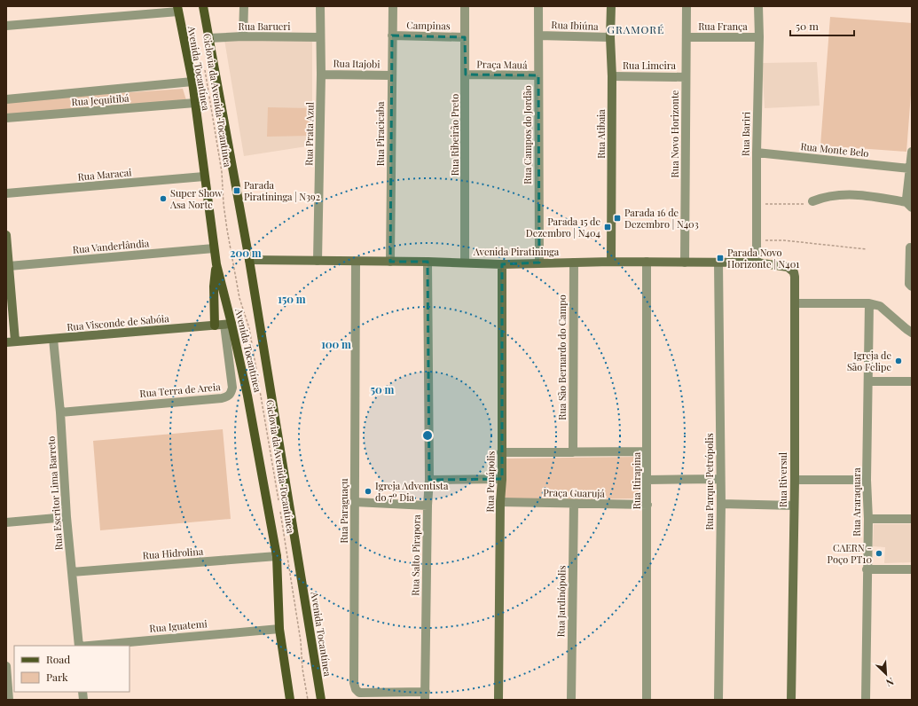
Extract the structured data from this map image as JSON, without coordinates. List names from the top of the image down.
{
  "streets": {
    "main road": ["Avenida Tocantínea"],
    "street": [
      "Campinas",
      "Rua Ibiúna",
      "Rua Barueri",
      "Rua França",
      "Rua Itajobi",
      "Praça Mauá",
      "Rua Limeira",
      "Rua Jequitibá",
      "Rua Prata Azul",
      "Rua Piracicaba",
      "Rua Atibaia",
      "Rua Novo Horizonte",
      "Rua Bariri",
      "Rua Ribeirão Preto",
      "Rua Campos do Jordão",
      "Rua Monte Belo",
      "Rua Maracai",
      "Rua Vanderlândia",
      "Avenida Piratininga",
      "Rua Visconde de Sabóia",
      "Rua São Bernardo do Campo",
      "Rua Terra de Areia",
      "Rua Riversul",
      "Rua Itirapina",
      "Rua Penápolis",
      "Rua Parque Petrópolis",
      "Rua Escritor Lima Barreto",
      "Praça Guarujá",
      "Rua Araraquara",
      "Rua Paraguaçu",
      "Rua Hidrolina",
      "Rua Salto Pirapora",
      "Rua Jardinópolis",
      "Rua Iguatemi"
    ],
    "path": ["Ciclovia da Avenida Tocantínea"]
  },
  "crossings": [
    ["Campinas", "Rua Piracicaba"],
    ["Campinas", "Rua Ribeirão Preto"],
    ["Rua Ibiúna", "Rua Atibaia"],
    ["Rua Ibiúna", "Rua Campos do Jordão"],
    ["Rua Barueri", "Avenida Tocantínea"],
    ["Rua Barueri", "Rua Prata Azul"],
    ["Rua França", "Rua Novo Horizonte"],
    ["Rua França", "Rua Bariri"],
    ["Rua Itajobi", "Rua Prata Azul"],
    ["Rua Itajobi", "Rua Piracicaba"],
    ["Praça Mauá", "Rua Ribeirão Preto"],
    ["Praça Mauá", "Rua Campos do Jordão"],
    ["Rua Limeira", "Rua Atibaia"],
    ["Rua Limeira", "Rua Novo Horizonte"],
    ["Avenida Tocantínea", "Rua Jequitibá"],
    ["Avenida Tocantínea", "Rua Maracai"],
    ["Avenida Tocantínea", "Rua Vanderlândia"],
    ["Avenida Tocantínea", "Avenida Piratininga"],
    ["Avenida Tocantínea", "Rua Visconde de Sabóia"],
    ["Avenida Tocantínea", "Rua Terra de Areia"],
    ["Avenida Tocantínea", "Rua Hidrolina"],
    ["Avenida Tocantínea", "Rua Iguatemi"],
    ["Rua Prata Azul", "Avenida Piratininga"],
    ["Rua Piracicaba", "Avenida Piratininga"],
    ["Rua Atibaia", "Avenida Piratininga"],
    ["Rua Novo Horizonte", "Avenida Piratininga"],
    ["Rua Bariri", "Rua Monte Belo"],
    ["Rua Bariri", "Avenida Piratininga"],
    ["Rua Ribeirão Preto", "Avenida Piratininga"],
    ["Rua Campos do Jordão", "Avenida Piratininga"],
    ["Avenida Piratininga", "Rua São Bernardo do Campo"],
    ["Avenida Piratininga", "Rua Riversul"],
    ["Avenida Piratininga", "Rua Itirapina"],
    ["Avenida Piratininga", "Rua Penápolis"],
    ["Avenida Piratininga", "Rua Parque Petrópolis"],
    ["Avenida Piratininga", "Rua Paraguaçu"],
    ["Avenida Piratininga", "Rua Salto Pirapora"],
    ["Rua Visconde de Sabóia", "Rua Terra de Areia"],
    ["Rua Visconde de Sabóia", "Rua Escritor Lima Barreto"],
    ["Rua Terra de Areia", "Rua Escritor Lima Barreto"],
    ["Rua Itirapina", "Praça Guarujá"],
    ["Rua Penápolis", "Praça Guarujá"],
    ["Rua Escritor Lima Barreto", "Rua Hidrolina"],
    ["Praça Guarujá", "Rua Jardinópolis"],
    ["Rua Paraguaçu", "Rua Salto Pirapora"]
  ],
  "districts": ["GRAMORÉ"],
  "places": {
    "transit": [
      "Parada Piratininga | N392",
      "Parada 16 de Dezembro | N403",
      "Parada 15 de Dezembro | N404",
      "Parada Novo Horizonte | N401"
    ],
    "other": [
      "Super Show Asa Norte",
      "Igreja de São Felipe",
      "Igreja Adventista do 7º Dia",
      "CAERN - Poço PT10"
    ]
  },
  "legend": ["Road", "Park"],
  "scale_bar": "50 m",
  "north": "bottom right",
  "rings": [
    "200 m",
    "150 m",
    "100 m",
    "50 m"
  ]
}
